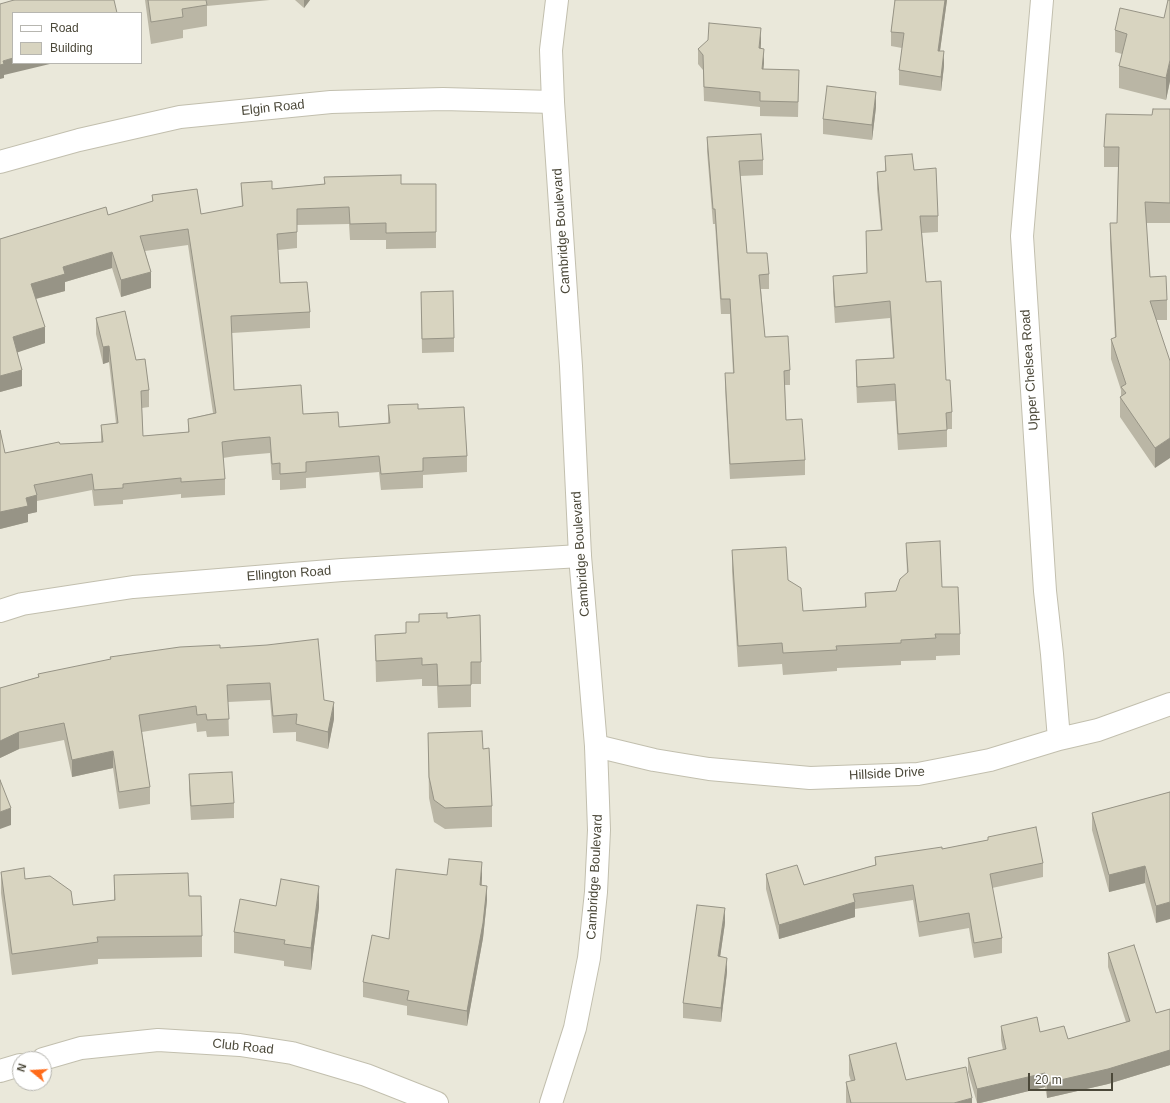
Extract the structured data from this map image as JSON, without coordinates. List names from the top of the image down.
{
  "streets": {
    "street": [
      "Elgin Road",
      "Cambridge Boulevard",
      "Upper Chelsea Road",
      "Ellington Road",
      "Hillside Drive",
      "Club Road"
    ]
  },
  "crossings": [
    ["Elgin Road", "Cambridge Boulevard"],
    ["Cambridge Boulevard", "Ellington Road"],
    ["Cambridge Boulevard", "Hillside Drive"],
    ["Upper Chelsea Road", "Hillside Drive"]
  ],
  "legend": ["Road", "Building"],
  "scale_bar": "20 m",
  "north": "left"
}
